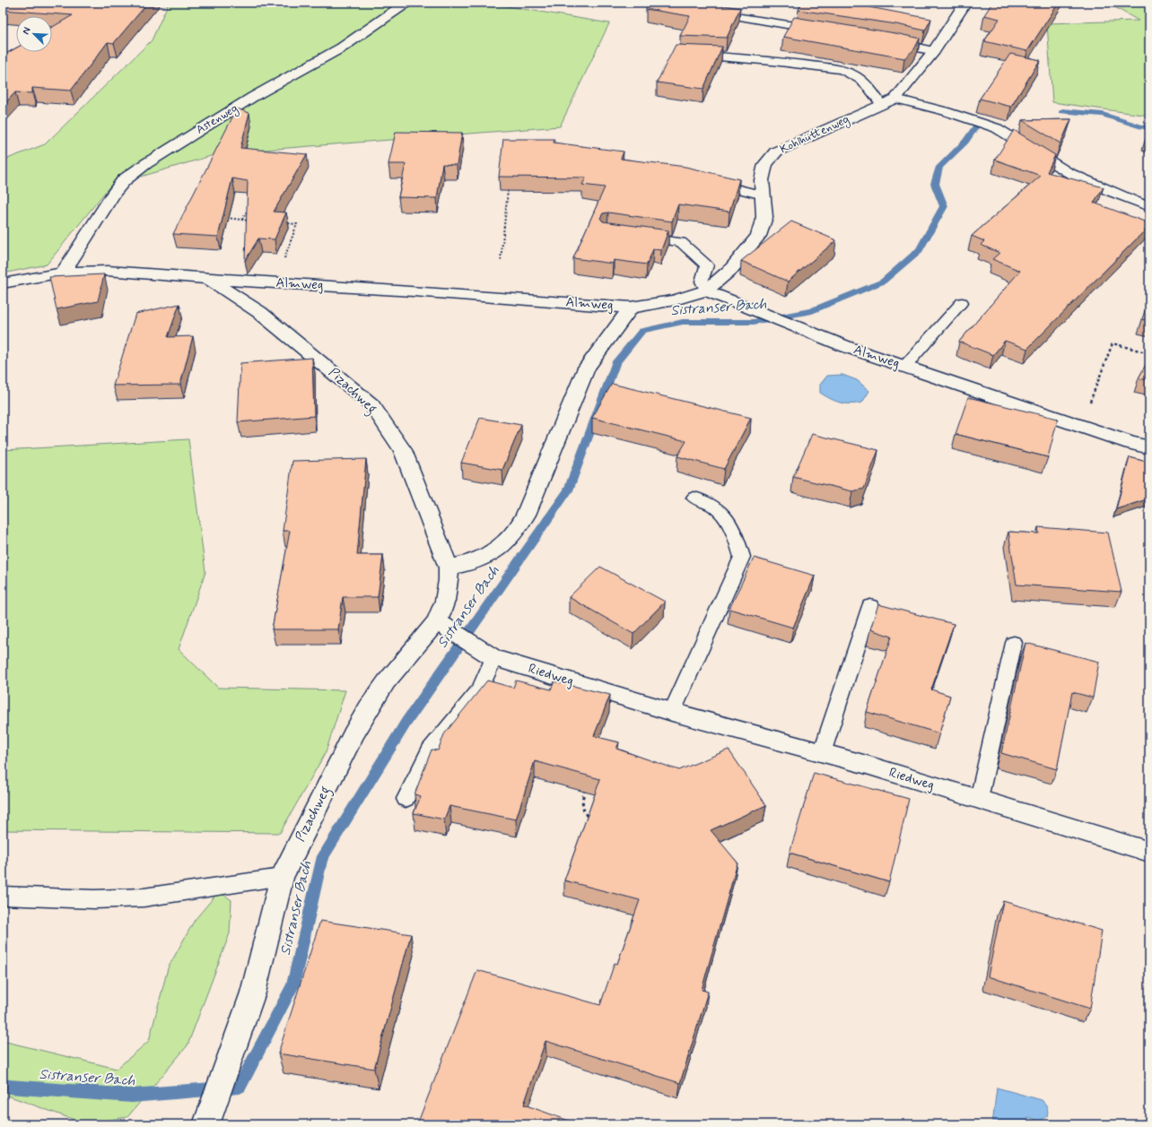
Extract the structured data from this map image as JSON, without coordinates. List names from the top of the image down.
{
  "streets": {
    "street": [
      "Astenweg",
      "Kohlhüttenweg",
      "Almweg",
      "Pizachweg",
      "Riedweg"
    ]
  },
  "crossings": [
    ["Astenweg", "Almweg"],
    ["Kohlhüttenweg", "Almweg"],
    ["Almweg", "Pizachweg"],
    ["Pizachweg", "Riedweg"]
  ],
  "water": ["Sistranser Bach"],
  "north": "top left"
}
